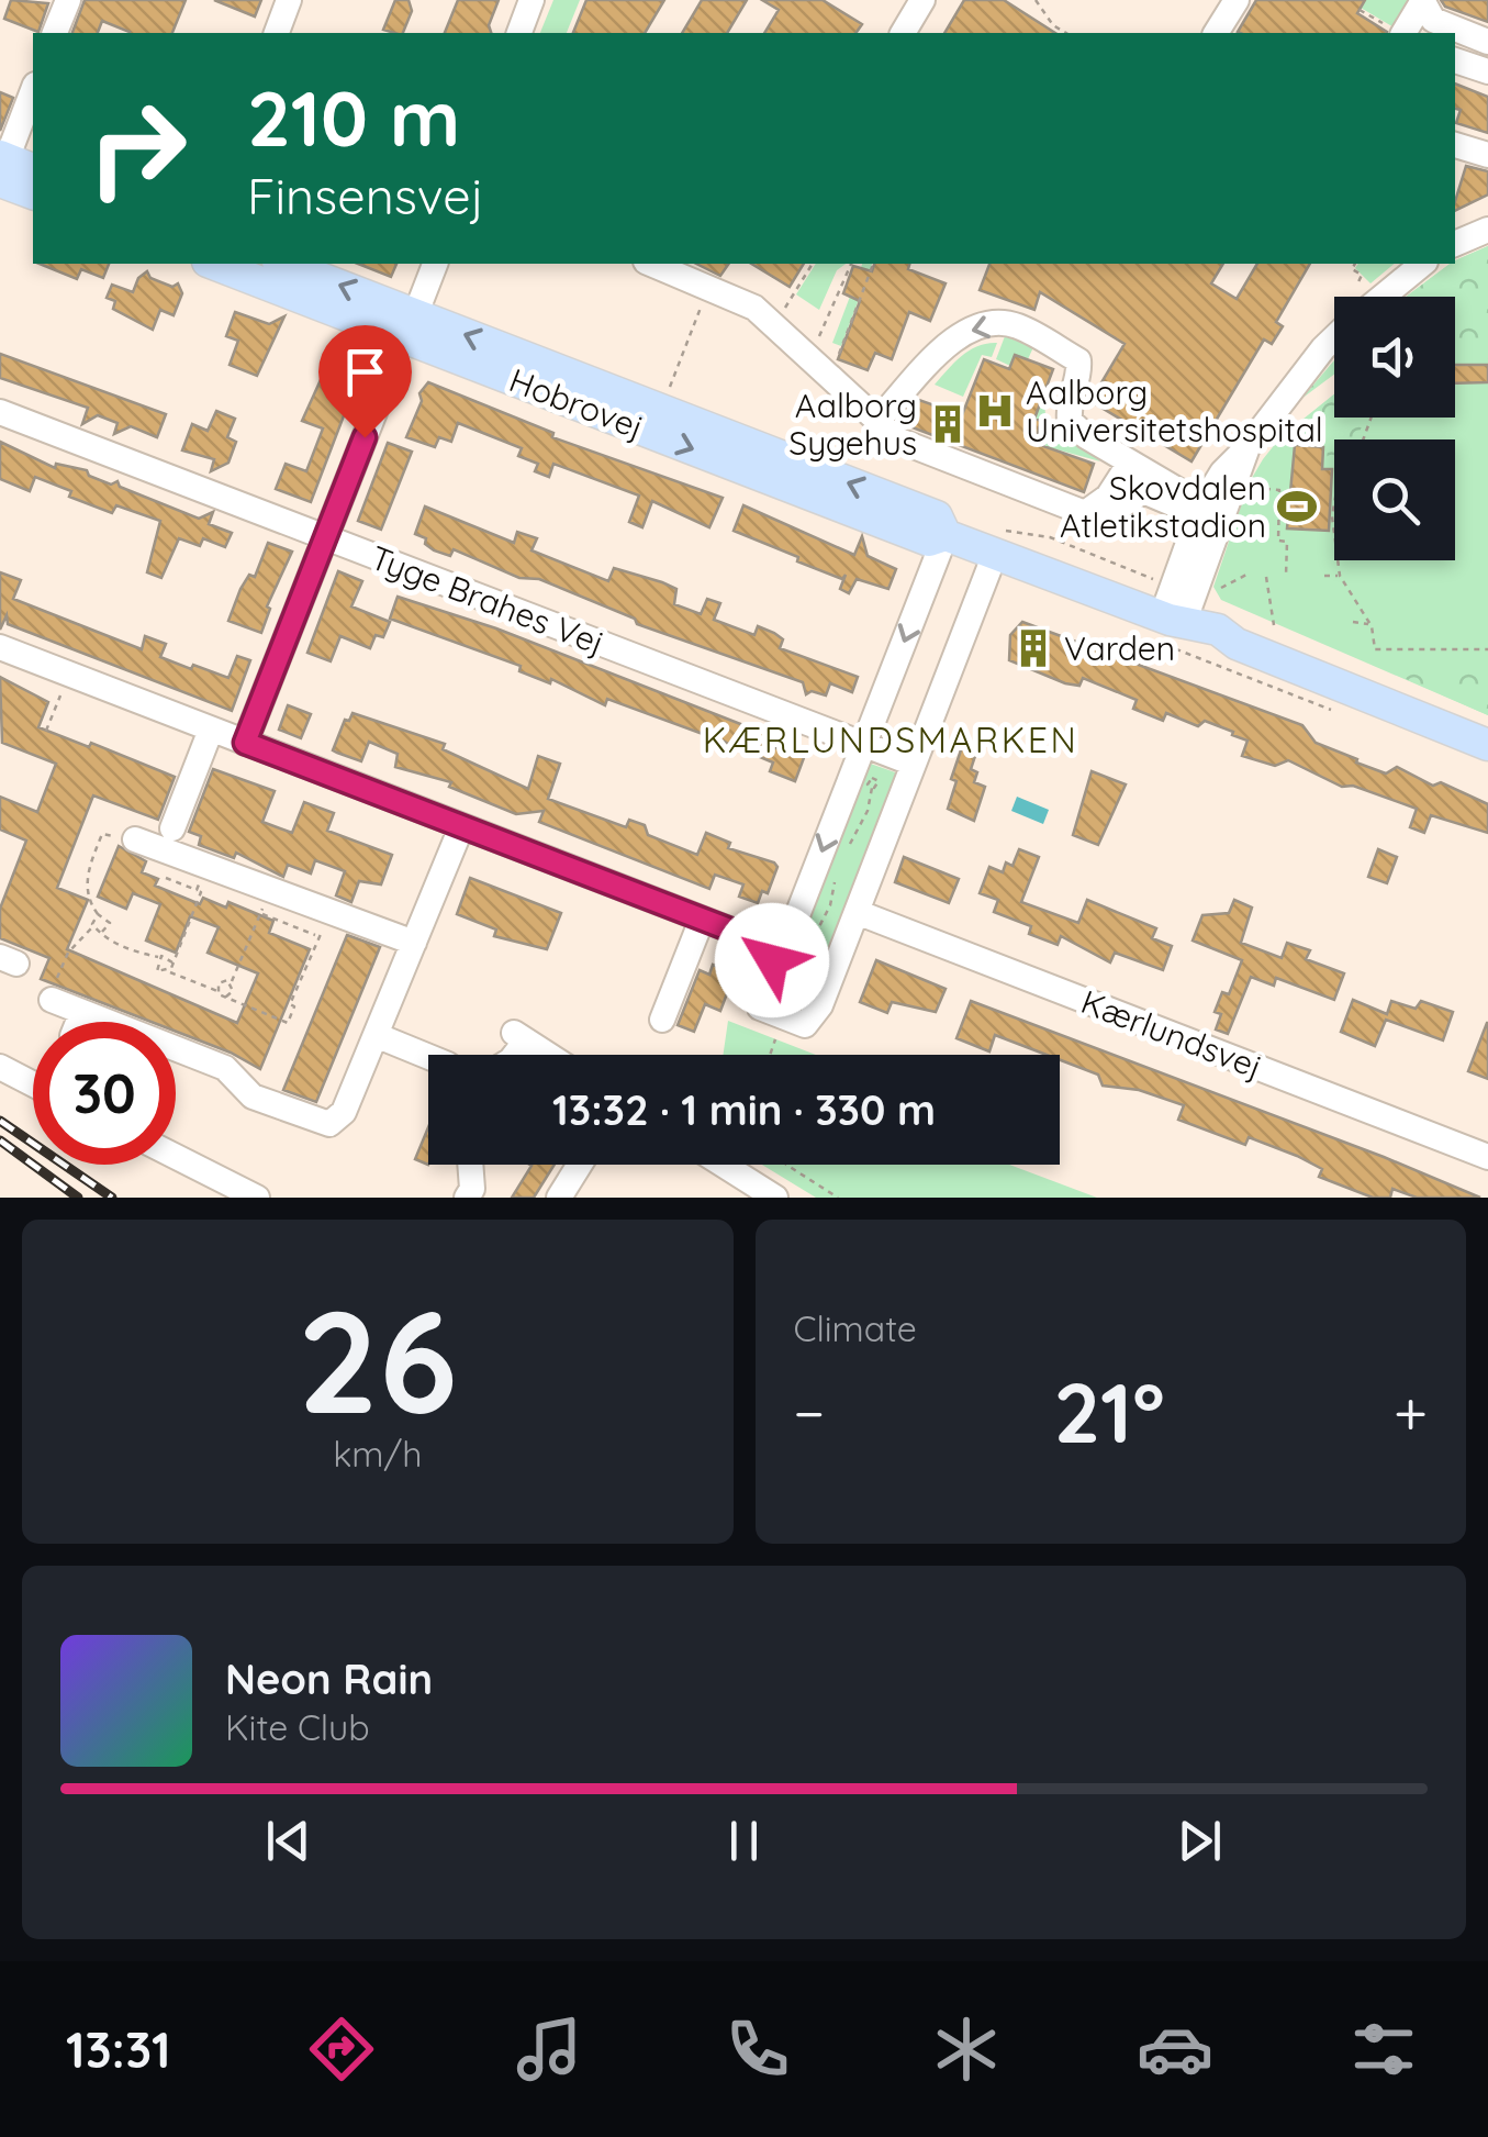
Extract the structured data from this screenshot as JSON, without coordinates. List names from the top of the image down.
{
  "streets": {
    "main road": ["Hobrovej"],
    "street": ["Tyge Brahes Vej", "Kærlundsvej"]
  },
  "districts": ["KÆRLUNDSMARKEN"],
  "places": {
    "hospital": ["Aalborg Universitetshospital"],
    "building": ["Aalborg Sygehus", "Varden"],
    "sports": ["Skovdalen Atletikstadion"]
  },
  "page": {
    "turn": ["210 m", "Finsensvej"],
    "limit": "30",
    "trip": "13:32 · 1 min · 330 m",
    "tile": [
      ["26", "km/h"],
      "Climate"
    ],
    "heat": ["−", "21°", "+"],
    "song": ["Neon Rain", "Kite Club"],
    "tabs": "13:31"
  }
}
